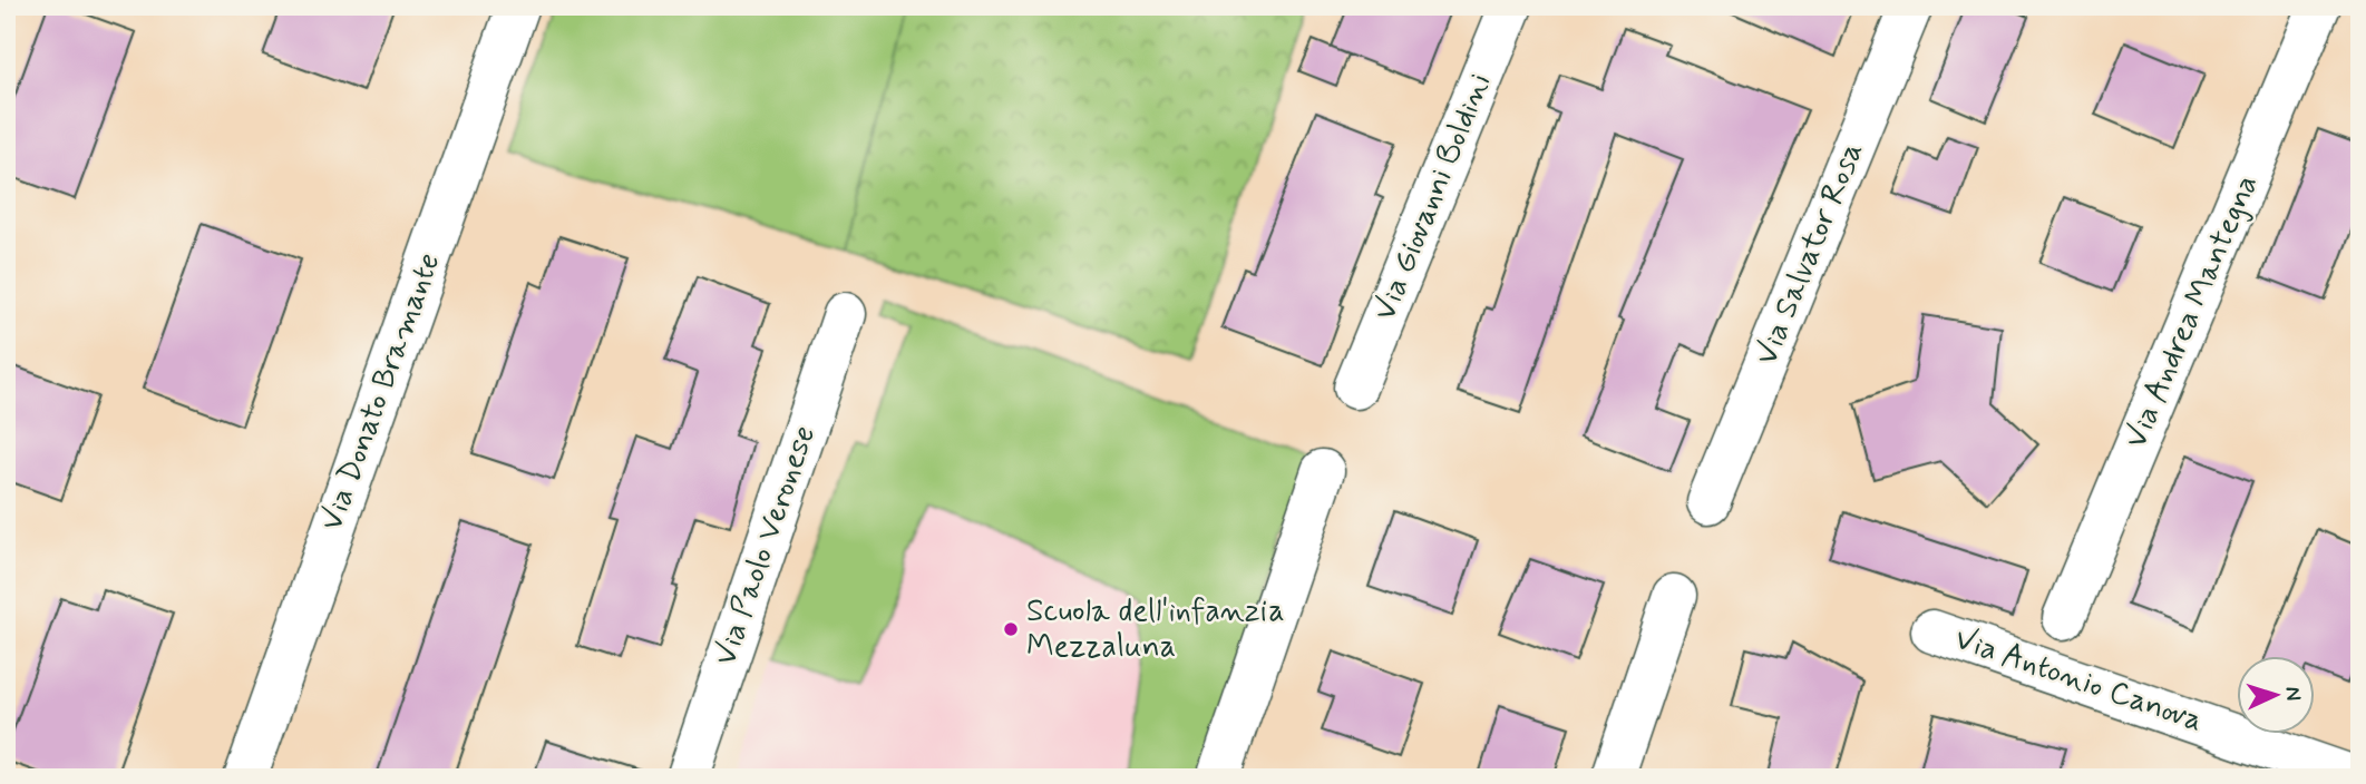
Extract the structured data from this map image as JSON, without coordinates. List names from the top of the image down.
{
  "streets": {
    "street": [
      "Via Giovanni Boldini",
      "Via Salvator Rosa",
      "Via Andrea Mantegna",
      "Via Donato Bramante",
      "Via Paolo Veronese",
      "Via Antonio Canova"
    ]
  },
  "places": ["Scuola dell'infanzia Mezzaluna"],
  "north": "right"
}
